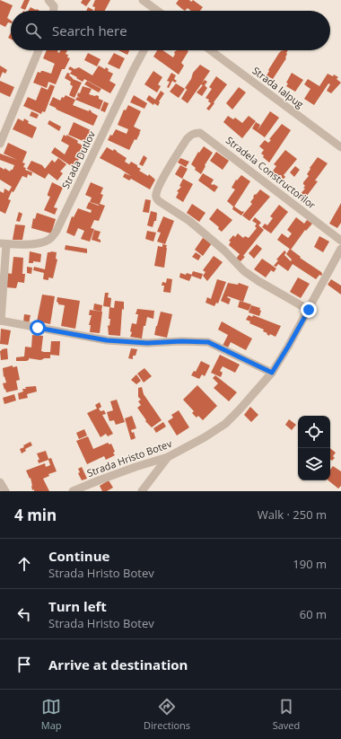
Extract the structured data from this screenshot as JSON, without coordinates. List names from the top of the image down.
{
  "streets": {
    "street": [
      "Strada Ialpug",
      "Strada Dutlov",
      "Stradela Constructorilor",
      "Strada Hristo Botev"
    ]
  },
  "crossings": [
    ["Stradela Constructorilor", "Strada Hristo Botev"]
  ],
  "page": {
    "search": "Search here",
    "heading": ["4 min", "Walk · 250 m"],
    "list": [
      ["Continue", "Strada Hristo Botev", "190 m"],
      ["Turn left", "Strada Hristo Botev", "60 m"],
      "Arrive at destination"
    ],
    "nav": ["Map", "Directions", "Saved"]
  }
}
